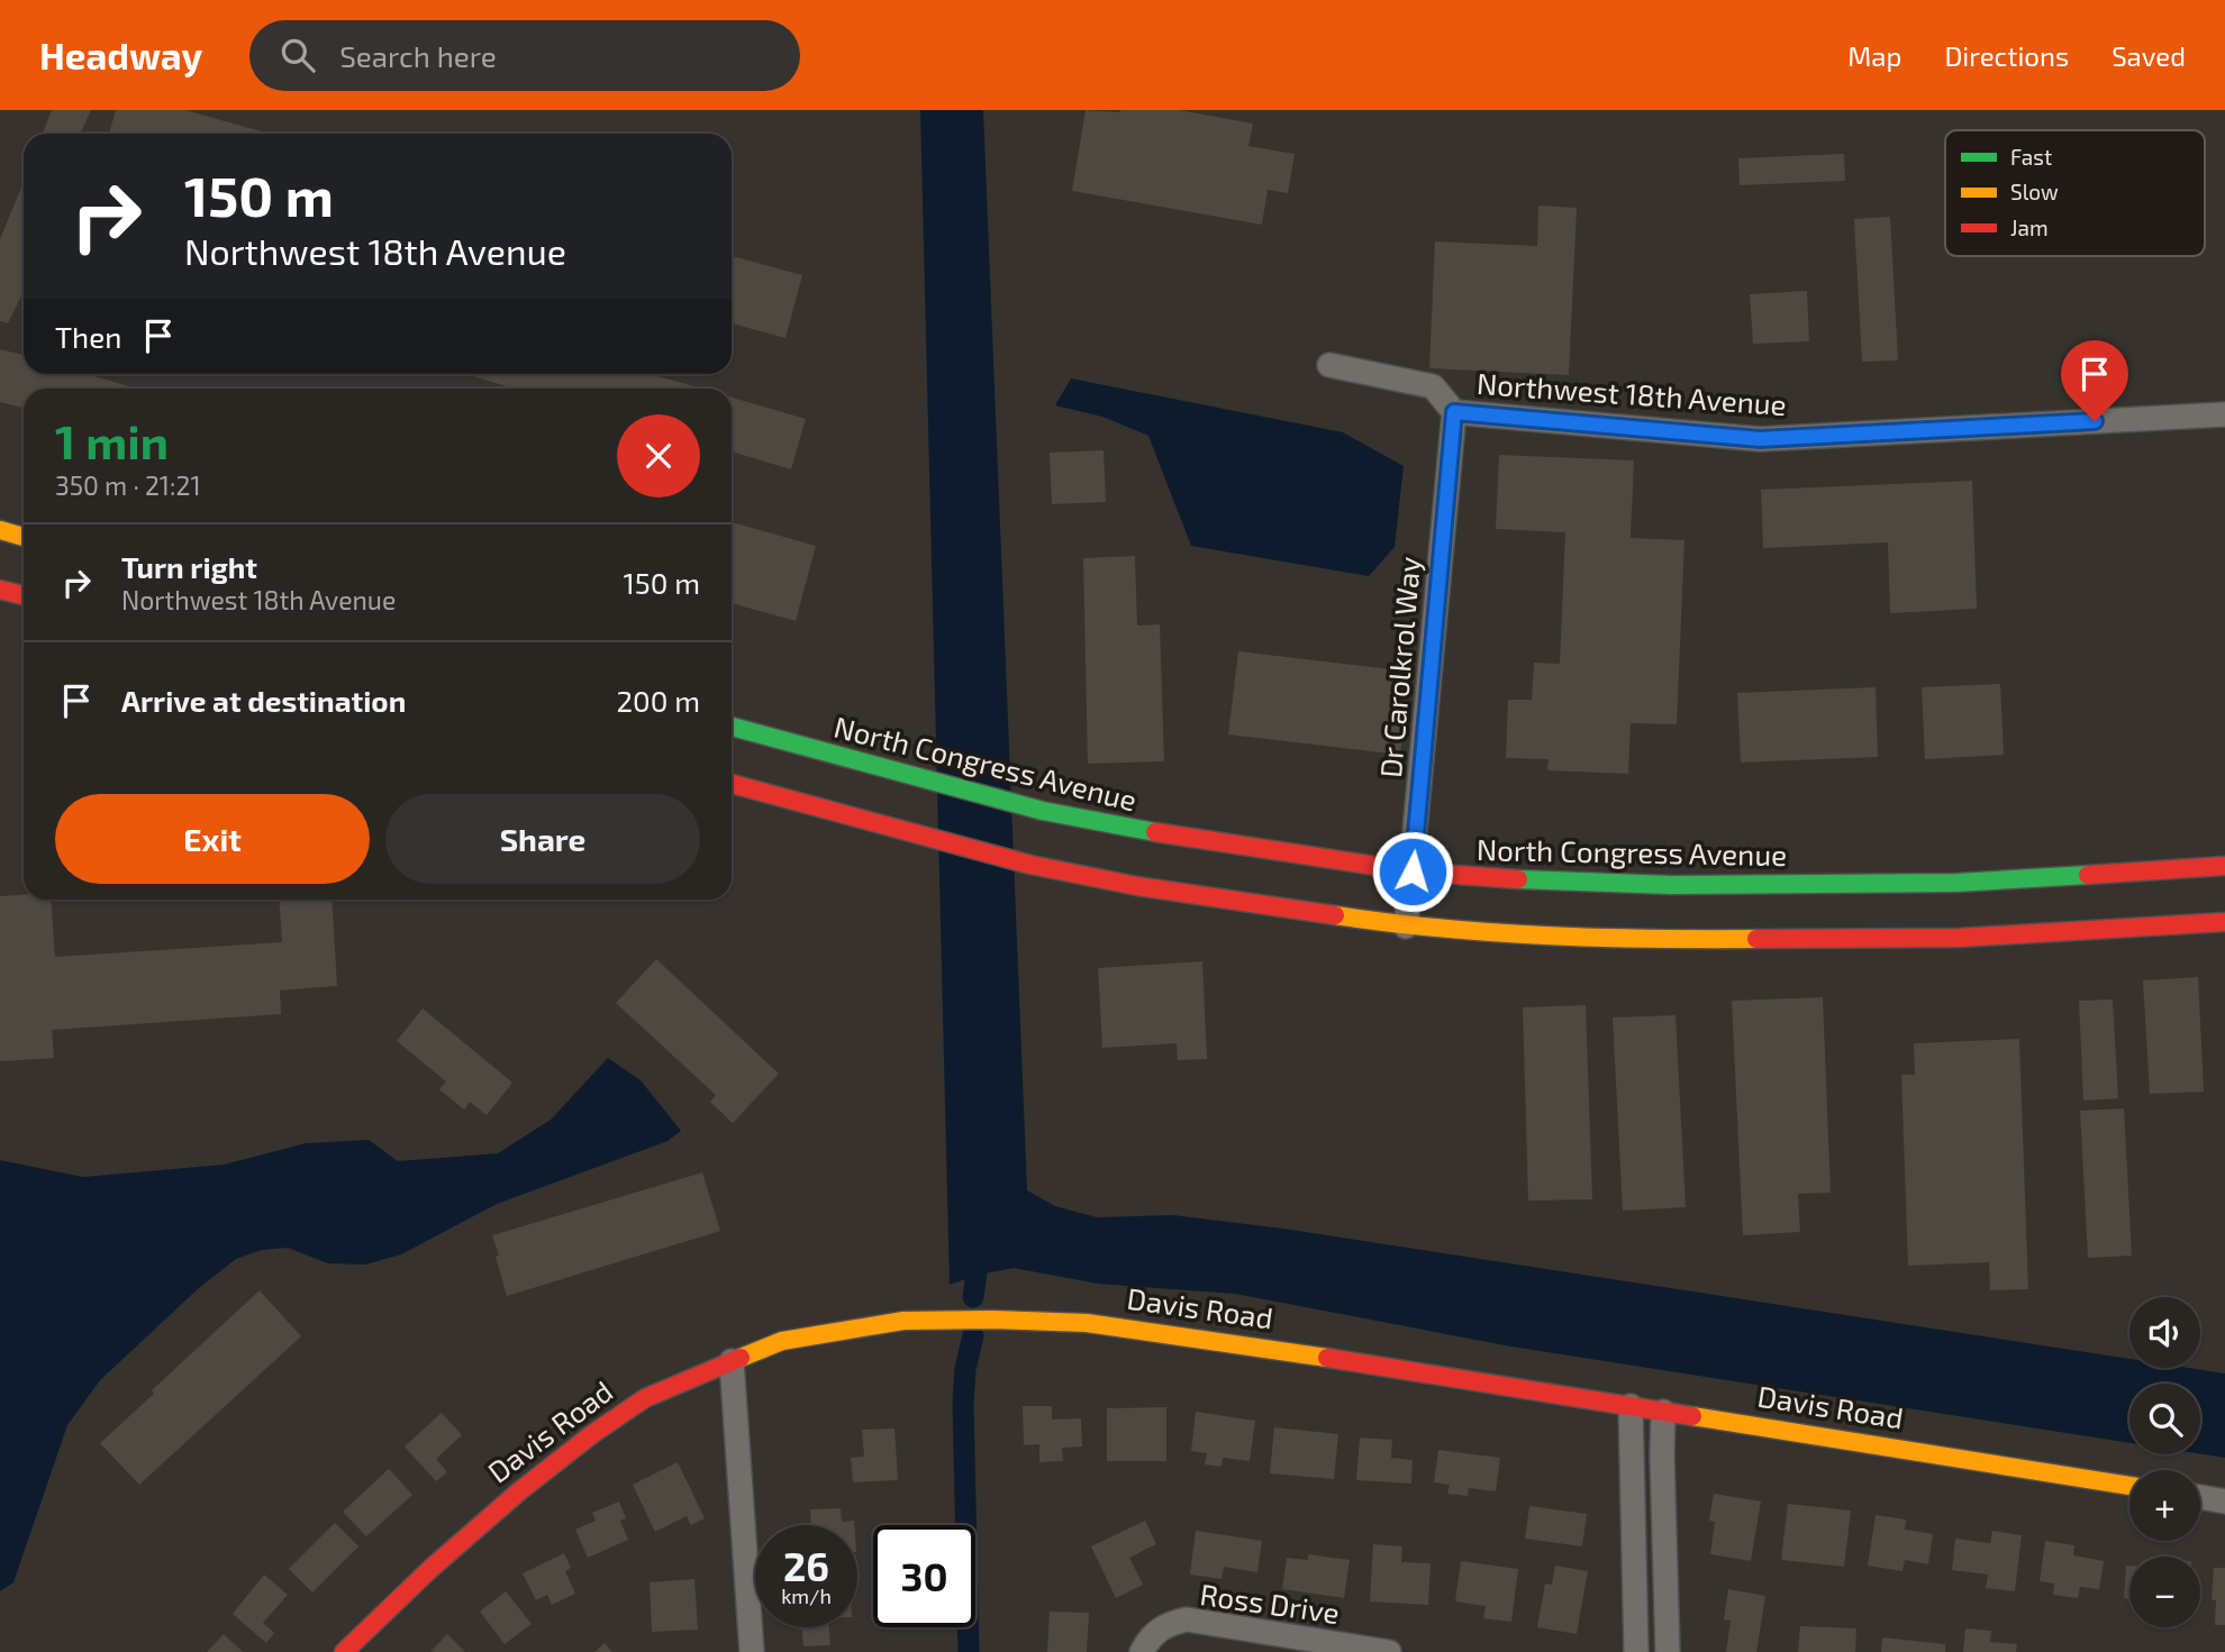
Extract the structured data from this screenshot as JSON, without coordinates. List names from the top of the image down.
{
  "streets": {
    "main road": ["North Congress Avenue", "Davis Road"],
    "street": ["Northwest 18th Avenue", "Dr Carolkrol Way", "Ross Drive"]
  },
  "crossings": [
    ["Northwest 18th Avenue", "Dr Carolkrol Way"],
    ["Dr Carolkrol Way", "North Congress Avenue"]
  ],
  "legend": ["Fast", "Slow", "Jam"],
  "page": {
    "header": "Headway",
    "search": "Search here",
    "nav": ["Map", "Directions", "Saved"],
    "turn": ["150 m", "Northwest 18th Avenue"],
    "then": "Then",
    "heading": ["1 min", "350 m · 21:21"],
    "list": [
      {
        "name": "Turn right",
        "note": "Northwest 18th Avenue",
        "value": "150 m"
      },
      {
        "name": "Arrive at destination",
        "value": "200 m"
      }
    ],
    "buttons": ["Exit", "Share"],
    "map_buttons": ["+", "−"],
    "speed": "26 km/h",
    "limit": "30"
  }
}
